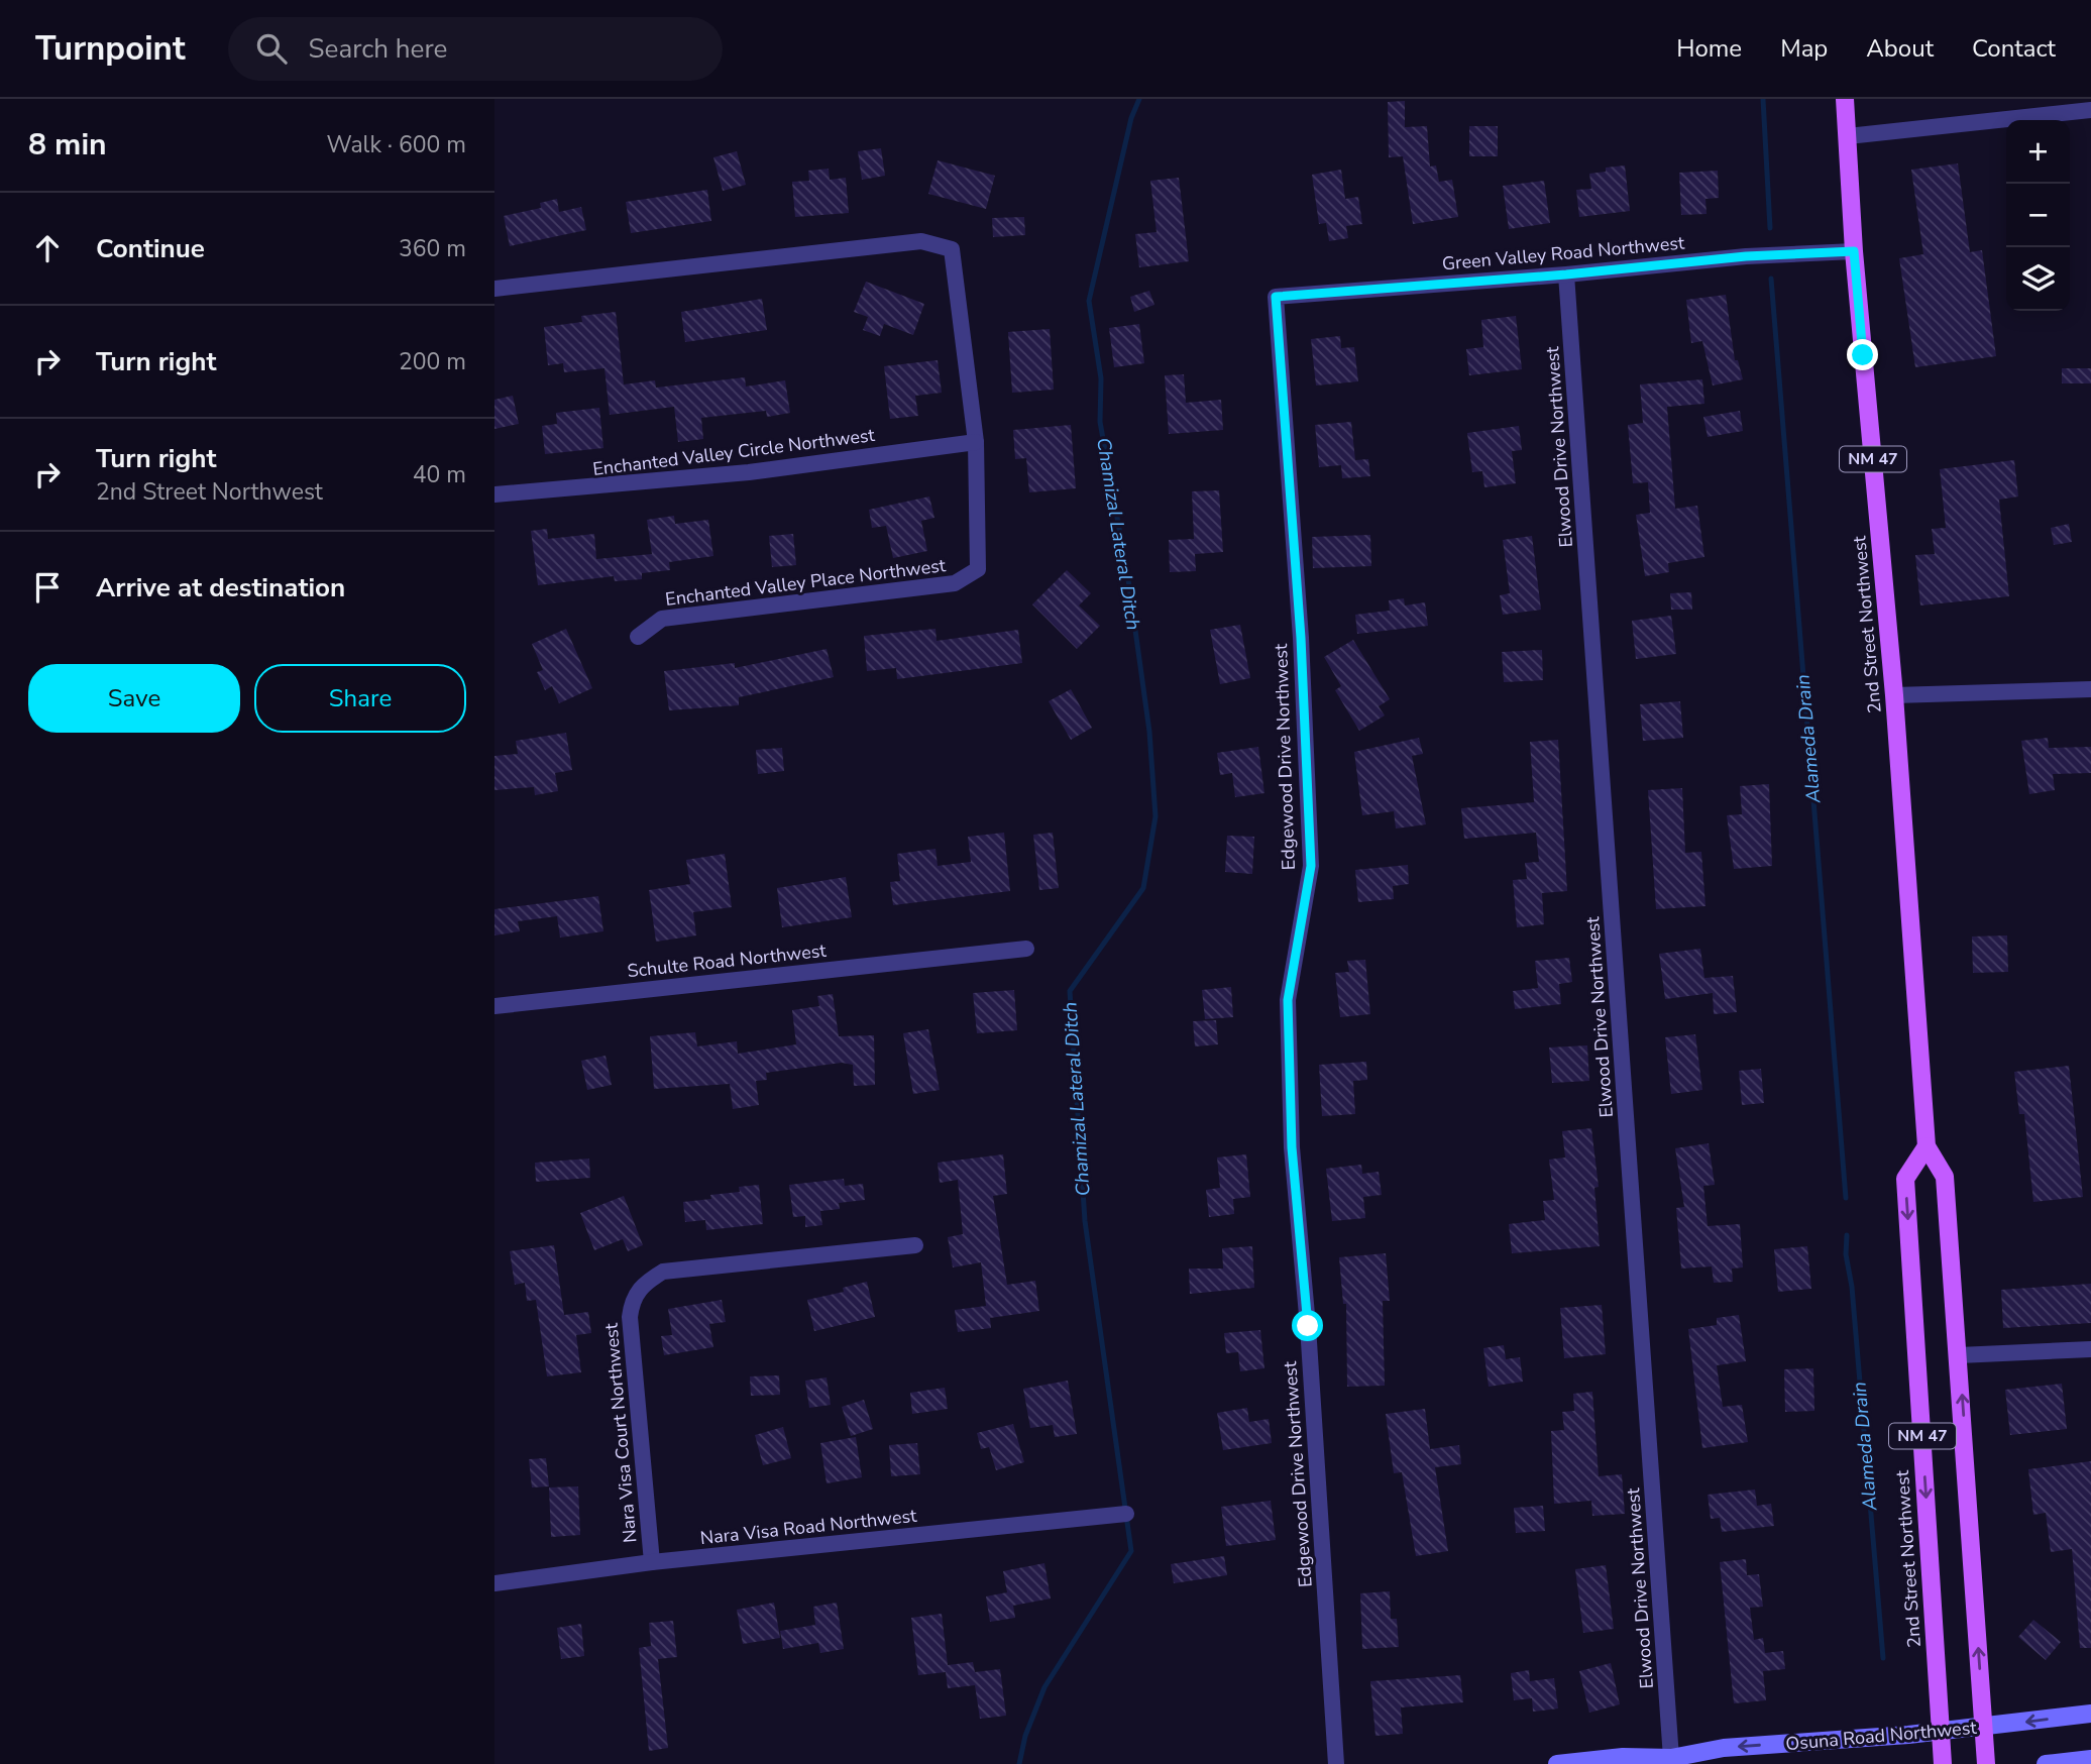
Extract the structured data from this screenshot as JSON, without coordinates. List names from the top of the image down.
{
  "streets": {
    "main road": ["NM 47", "2nd Street Northwest", "Osuna Road Northwest"],
    "street": [
      "Green Valley Road Northwest",
      "Elwood Drive Northwest",
      "Enchanted Valley Circle Northwest",
      "Enchanted Valley Place Northwest",
      "Edgewood Drive Northwest",
      "Schulte Road Northwest",
      "Nara Visa Court Northwest",
      "Nara Visa Road Northwest"
    ]
  },
  "crossings": [
    ["Green Valley Road Northwest", "Elwood Drive Northwest"],
    ["Green Valley Road Northwest", "2nd Street Northwest"],
    ["Green Valley Road Northwest", "Edgewood Drive Northwest"],
    ["Elwood Drive Northwest", "Osuna Road Northwest"],
    ["Enchanted Valley Circle Northwest", "Enchanted Valley Place Northwest"],
    ["2nd Street Northwest", "Osuna Road Northwest"],
    ["Nara Visa Court Northwest", "Nara Visa Road Northwest"]
  ],
  "one_way": ["Osuna Road Northwest"],
  "water": ["Chamizal Lateral Ditch", "Alameda Drain"],
  "page": {
    "header": "Turnpoint",
    "search": "Search here",
    "nav": [
      "Home",
      "Map",
      "About",
      "Contact"
    ],
    "heading": ["8 min", "Walk · 600 m"],
    "map_buttons": ["+", "−"],
    "list": [
      ["Continue", "360 m"],
      ["Turn right", "200 m"],
      ["Turn right", "2nd Street Northwest", "40 m"],
      "Arrive at destination"
    ],
    "buttons": ["Save", "Share"]
  }
}
